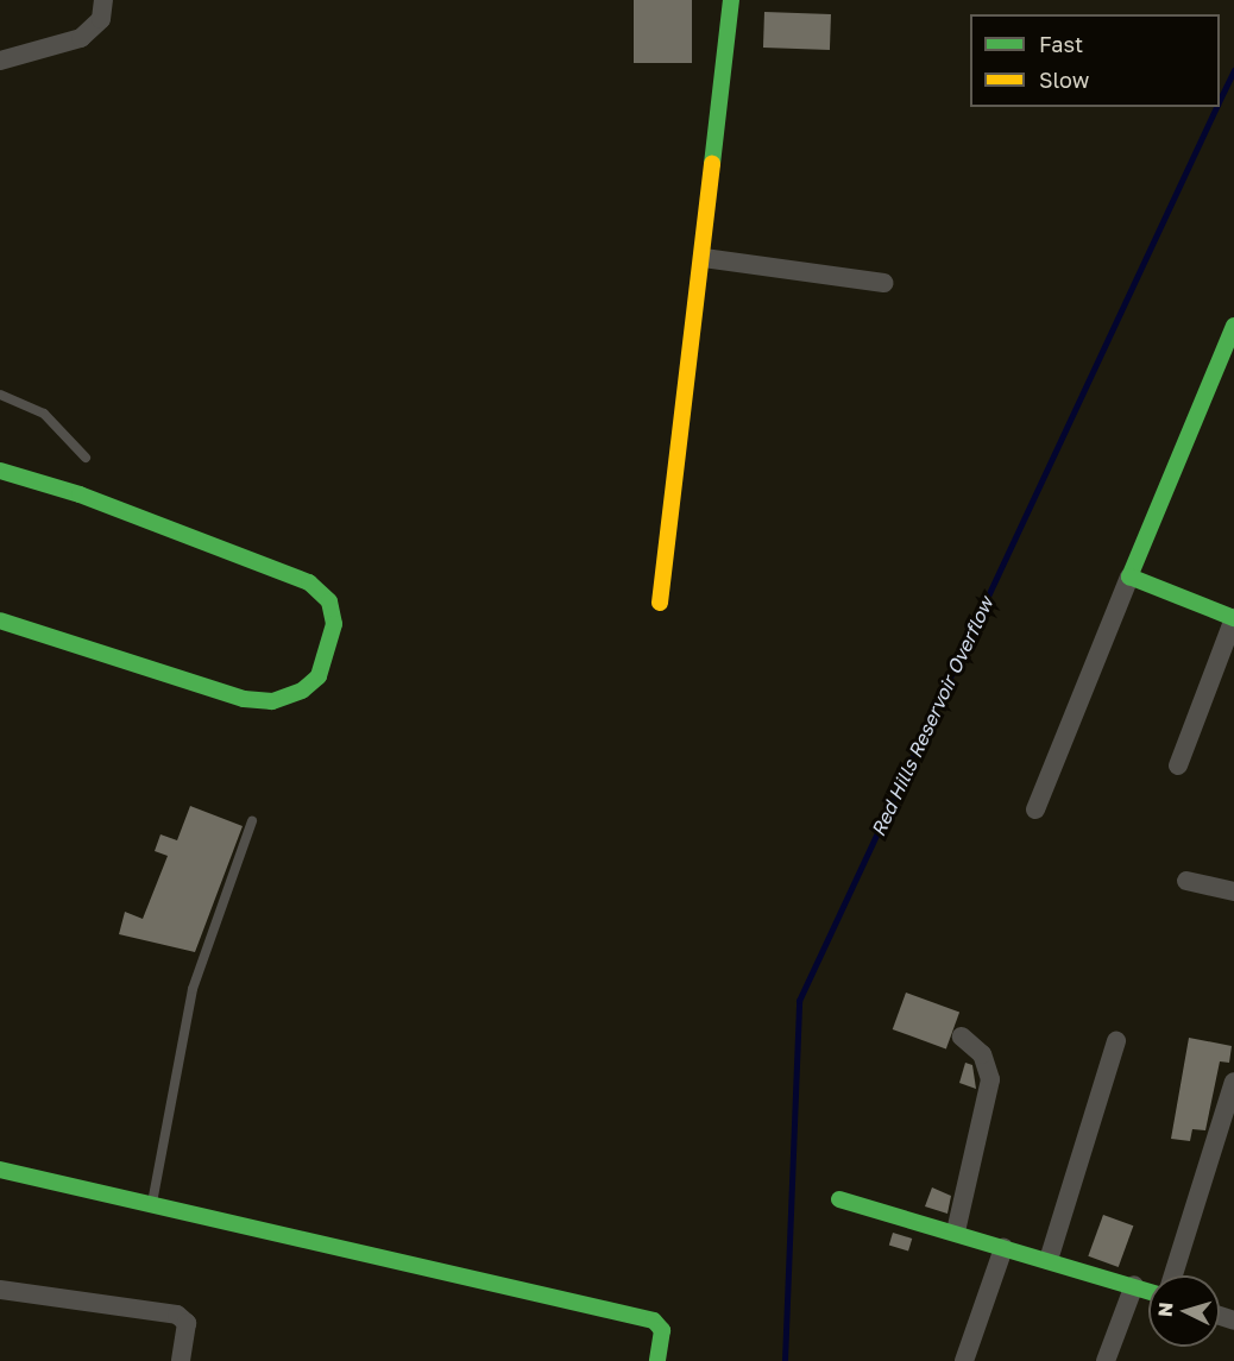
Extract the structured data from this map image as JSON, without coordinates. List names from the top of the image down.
{
  "water": ["Red Hills Reservoir Overflow"],
  "legend": ["Fast", "Slow"],
  "north": "left"
}
